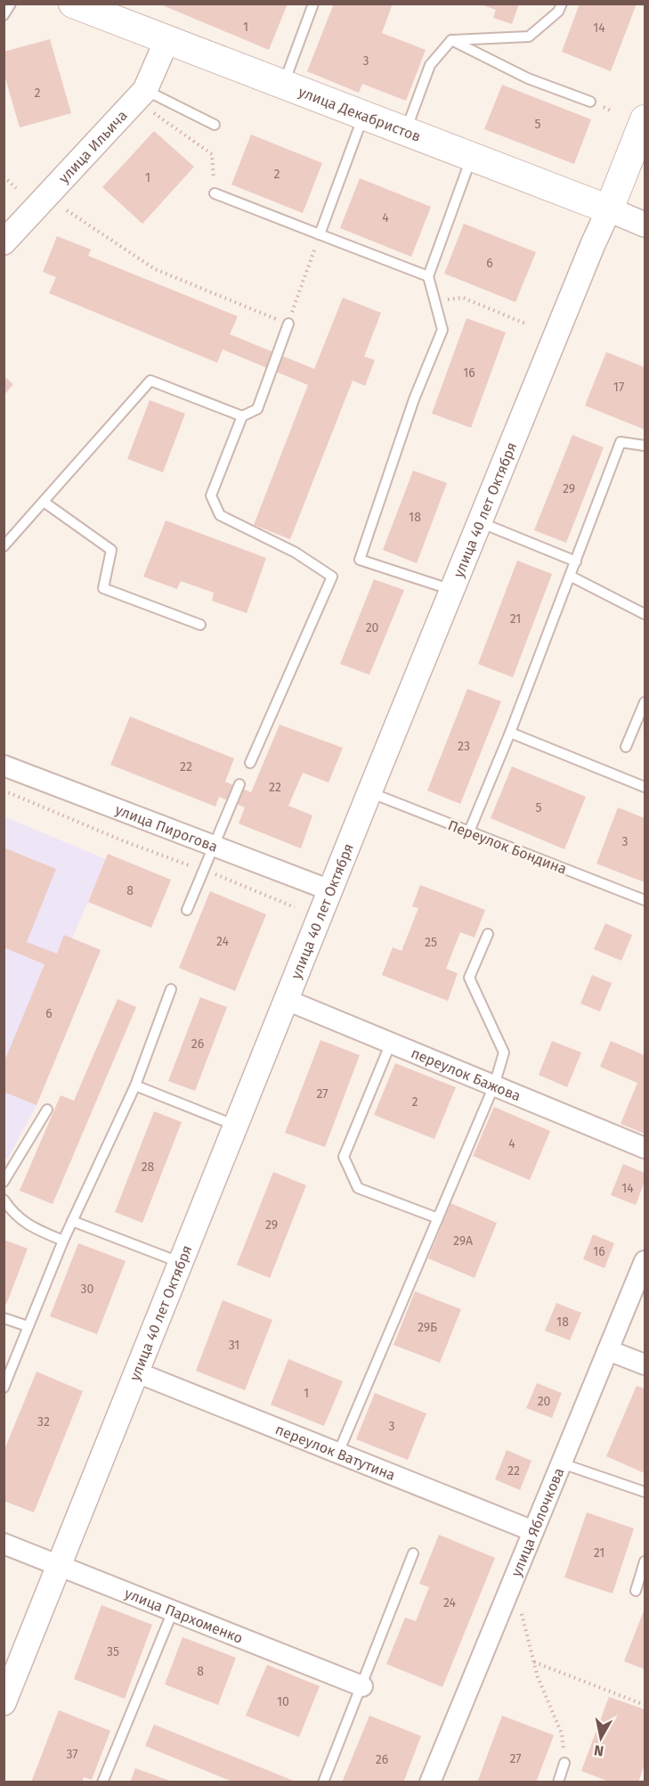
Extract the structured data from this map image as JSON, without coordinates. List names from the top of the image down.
{
  "streets": {
    "main road": ["улица Декабристов", "улица 40 лет Октября"],
    "street": [
      "улица Ильича",
      "улица Пирогова",
      "переулок Бажова",
      "переулок Ватутина",
      "улица Яблочкова",
      "улица Пархоменко"
    ],
    "lane": ["Переулок Бондина"]
  },
  "crossings": [
    ["улица Декабристов", "улица Ильича"],
    ["улица Декабристов", "улица 40 лет Октября"],
    ["улица 40 лет Октября", "улица Пирогова"],
    ["улица 40 лет Октября", "Переулок Бондина"],
    ["улица 40 лет Октября", "переулок Бажова"],
    ["улица 40 лет Октября", "переулок Ватутина"],
    ["улица 40 лет Октября", "улица Пархоменко"],
    ["переулок Ватутина", "улица Яблочкова"]
  ],
  "house_numbers": [
    "1",
    "14",
    "3",
    "2",
    "5",
    "2",
    "1",
    "4",
    "6",
    "16",
    "17",
    "29",
    "18",
    "21",
    "20",
    "23",
    "22",
    "22",
    "5",
    "3",
    "8",
    "24",
    "25",
    "6",
    "26",
    "27",
    "2",
    "4",
    "28",
    "14",
    "29",
    "29А",
    "16",
    "30",
    "18",
    "29Б",
    "31",
    "1",
    "20",
    "32",
    "3",
    "22",
    "21",
    "24",
    "35",
    "8",
    "10",
    "37",
    "27",
    "26"
  ],
  "north": "bottom"
}
